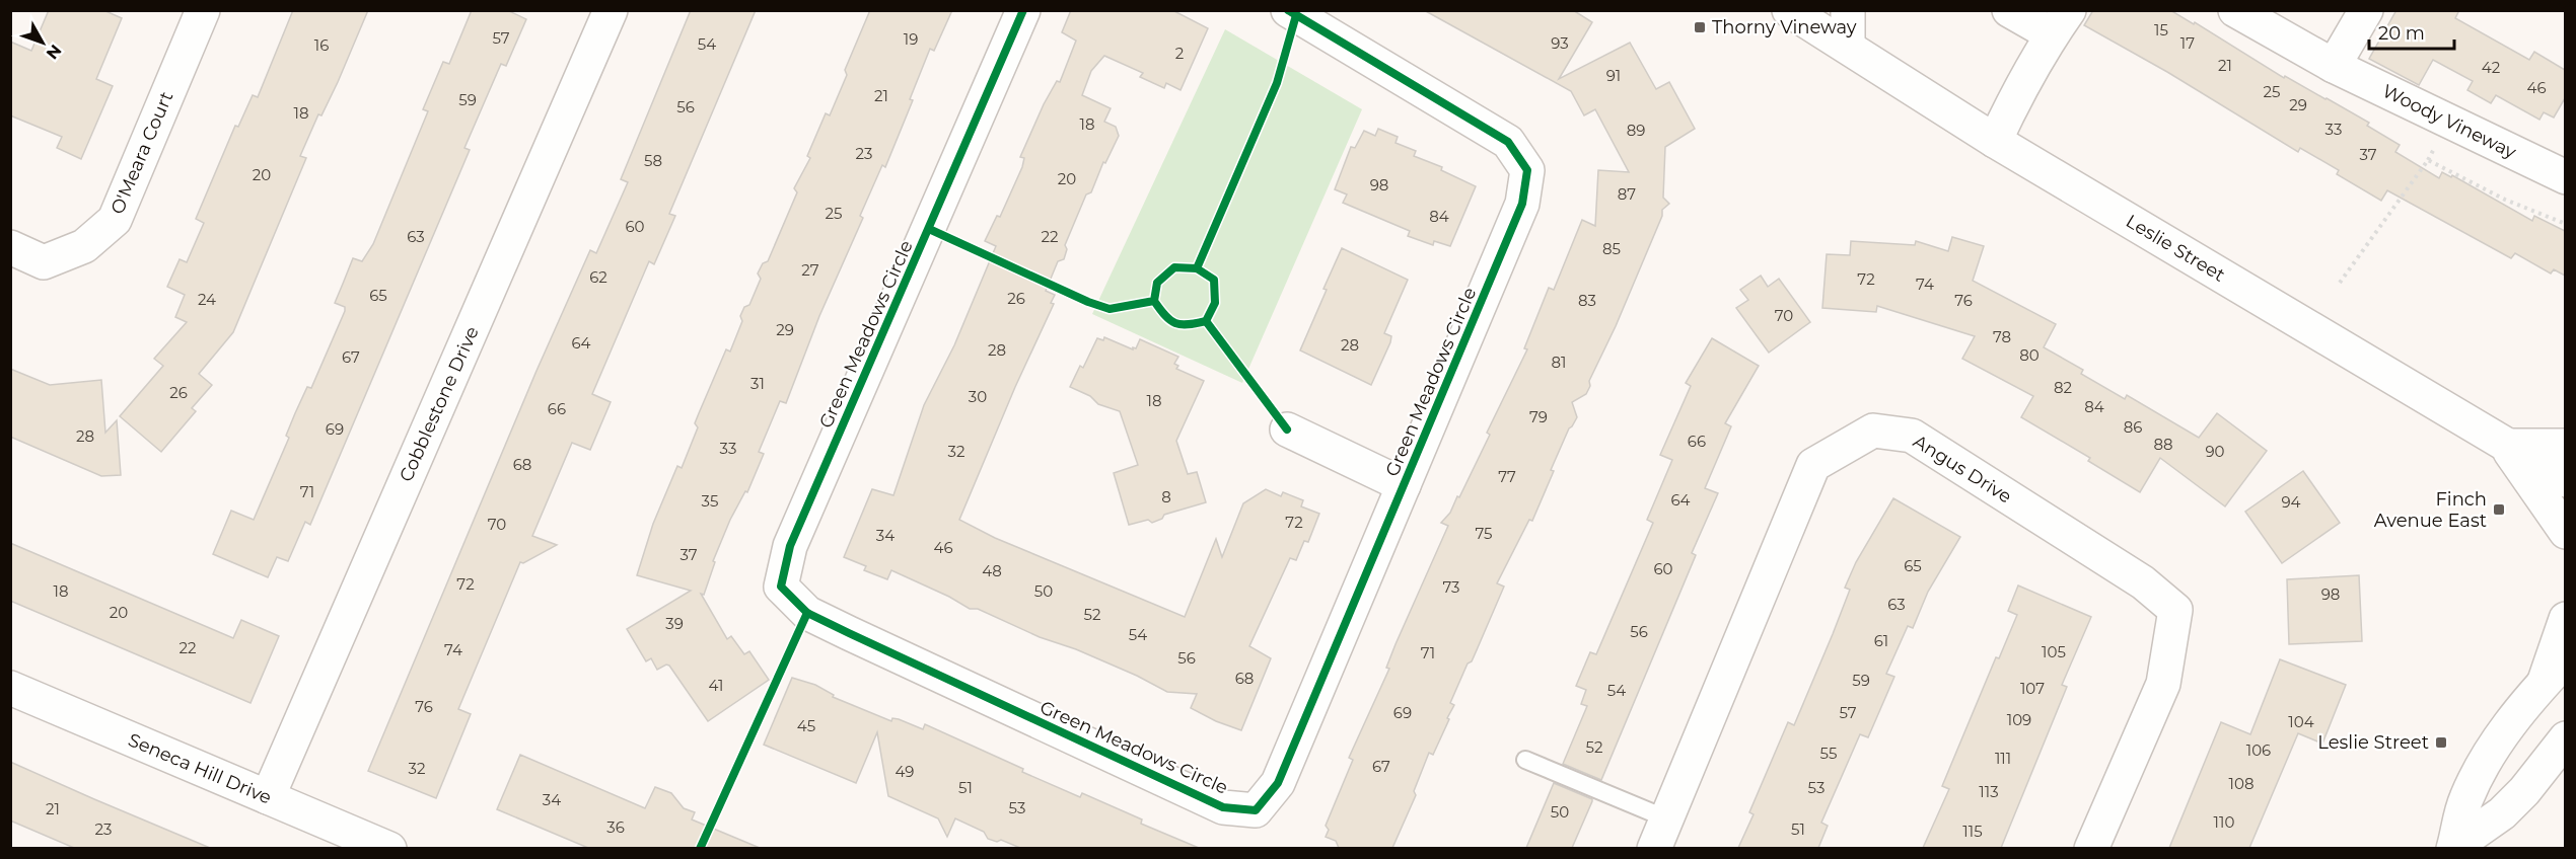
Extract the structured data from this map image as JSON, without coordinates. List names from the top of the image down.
{
  "streets": {
    "street": [
      "Woody Vineway",
      "O'Meara Court",
      "Leslie Street",
      "Green Meadows Circle",
      "Cobblestone Drive",
      "Angus Drive",
      "Seneca Hill Drive"
    ]
  },
  "crossings": [
    ["Cobblestone Drive", "Seneca Hill Drive"]
  ],
  "places": {
    "transit": ["Thorny Vineway", "Finch Avenue East", "Leslie Street"]
  },
  "house_numbers": [
    "15",
    "57",
    "19",
    "93",
    "17",
    "54",
    "16",
    "2",
    "21",
    "42",
    "91",
    "46",
    "25",
    "21",
    "59",
    "29",
    "56",
    "18",
    "18",
    "33",
    "89",
    "23",
    "37",
    "58",
    "20",
    "20",
    "98",
    "87",
    "25",
    "84",
    "60",
    "63",
    "22",
    "85",
    "27",
    "62",
    "72",
    "74",
    "65",
    "26",
    "24",
    "83",
    "76",
    "70",
    "29",
    "78",
    "64",
    "28",
    "28",
    "80",
    "67",
    "81",
    "31",
    "82",
    "26",
    "30",
    "18",
    "84",
    "66",
    "79",
    "86",
    "69",
    "28",
    "66",
    "88",
    "33",
    "32",
    "90",
    "68",
    "77",
    "71",
    "8",
    "64",
    "35",
    "94",
    "72",
    "70",
    "75",
    "34",
    "46",
    "37",
    "65",
    "60",
    "48",
    "72",
    "73",
    "18",
    "50",
    "98",
    "63",
    "20",
    "52",
    "39",
    "56",
    "54",
    "61",
    "22",
    "74",
    "105",
    "71",
    "56",
    "68",
    "59",
    "41",
    "107",
    "54",
    "76",
    "69",
    "57",
    "109",
    "104",
    "45",
    "52",
    "106",
    "55",
    "111",
    "67",
    "32",
    "49",
    "108",
    "51",
    "53",
    "113",
    "34",
    "53",
    "21",
    "50",
    "110",
    "36",
    "23",
    "51",
    "115"
  ],
  "scale_bar": "20 m",
  "north": "bottom right"
}
